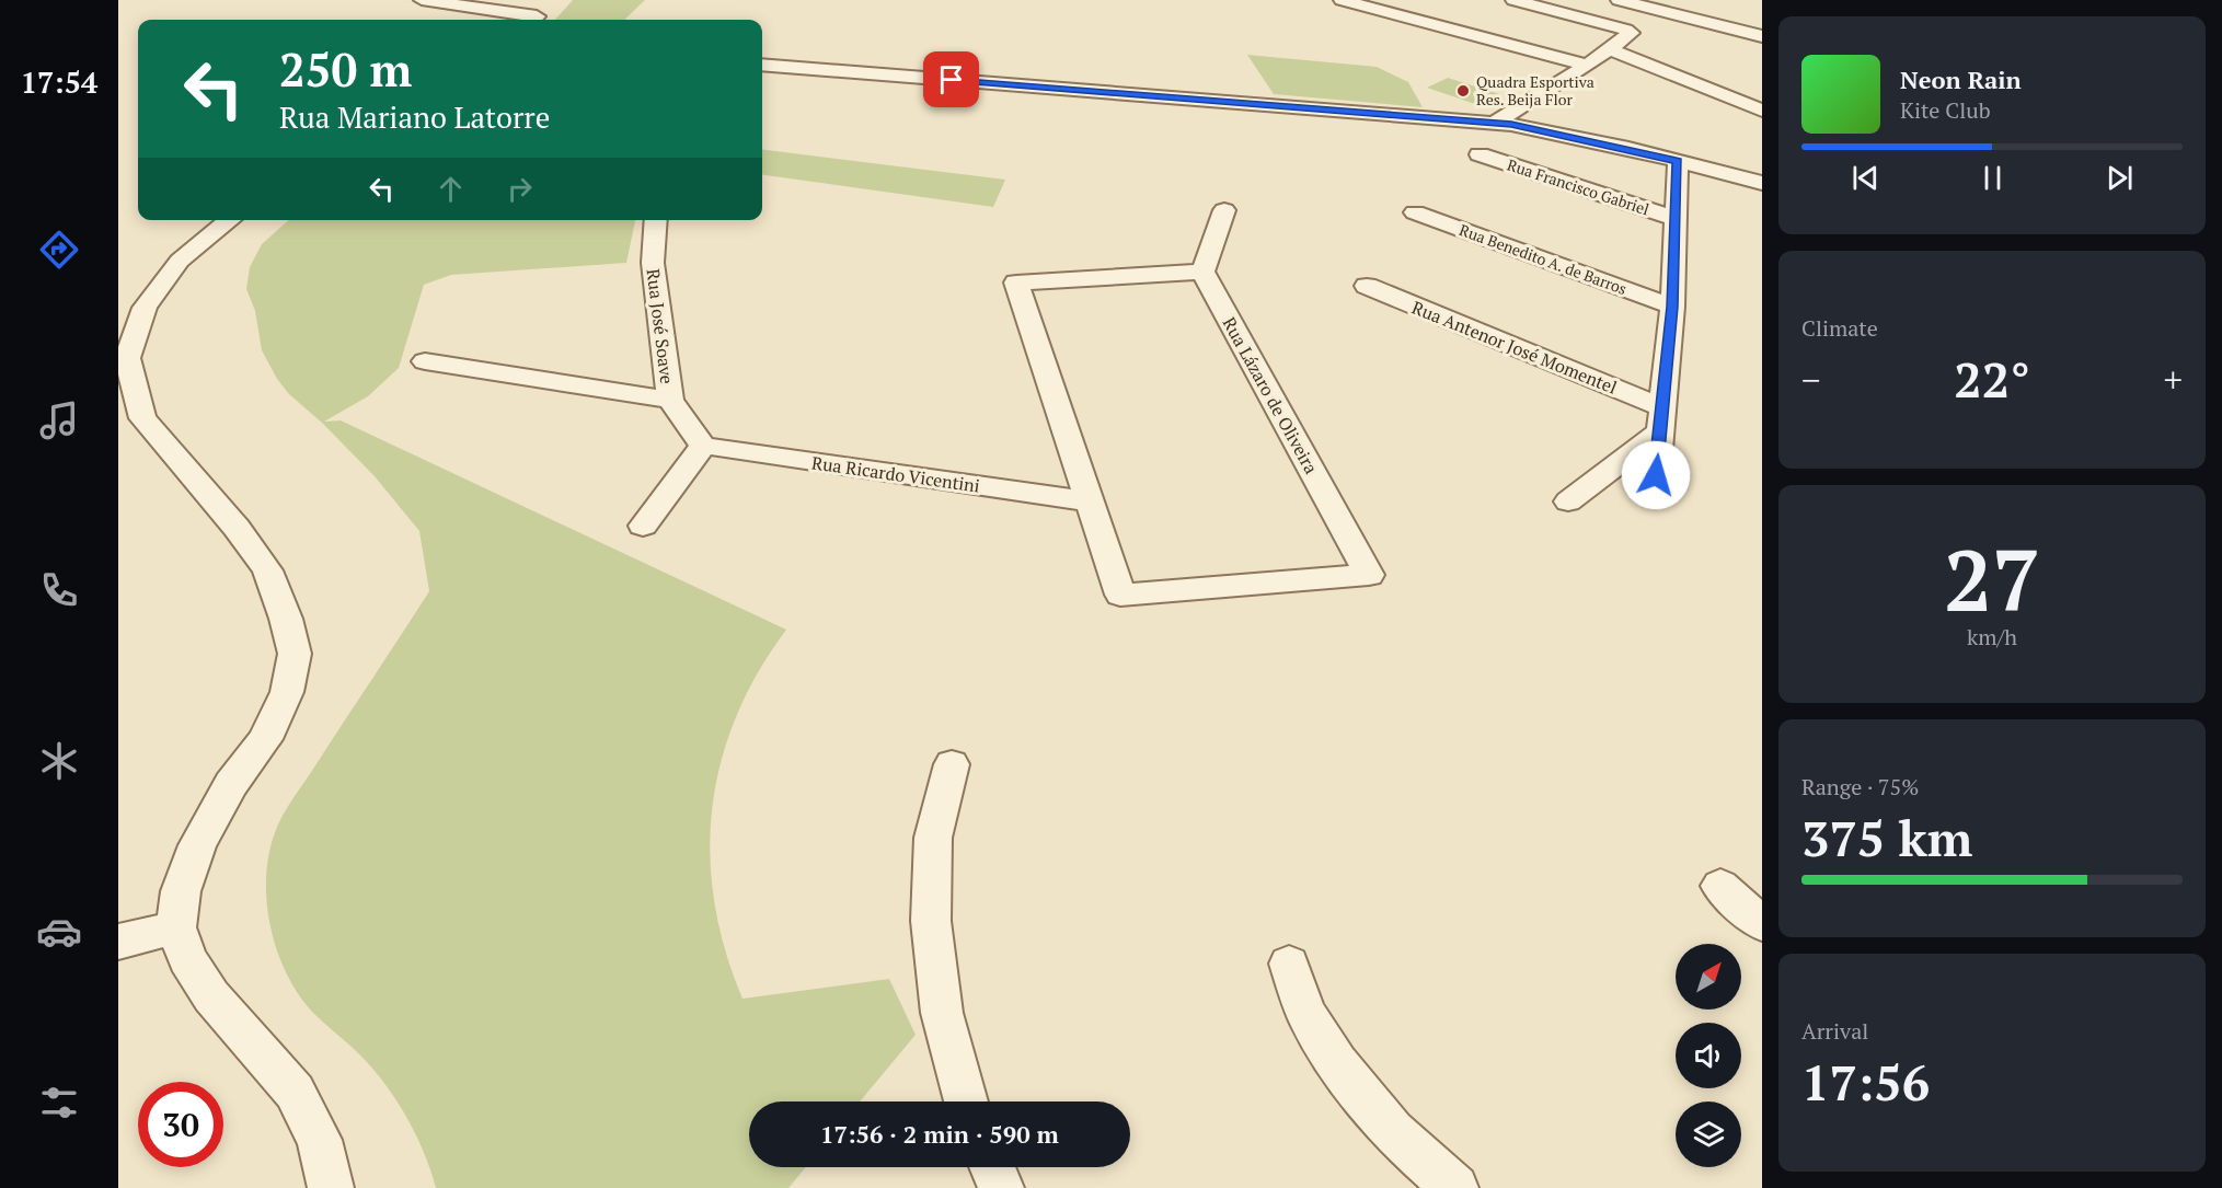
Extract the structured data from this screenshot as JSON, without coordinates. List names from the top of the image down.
{
  "streets": {
    "street": [
      "Rua Francisco Gabriel",
      "Rua Benedito A. de Barros",
      "Rua José Soave",
      "Rua Antenor José Momentel",
      "Rua Lázaro de Oliveira",
      "Rua Ricardo Vicentini"
    ]
  },
  "crossings": [
    ["Rua José Soave", "Rua Ricardo Vicentini"],
    ["Rua Lázaro de Oliveira", "Rua Ricardo Vicentini"]
  ],
  "places": ["Quadra Esportiva Res. Beija Flor"],
  "north": "top right",
  "page": {
    "tabs": "17:54",
    "turn": ["250 m", "Rua Mariano Latorre"],
    "song": ["Neon Rain", "Kite Club"],
    "tile": [
      "Climate",
      ["27", "km/h"],
      ["Range · 75%", "375 km"],
      ["Arrival", "17:56"]
    ],
    "heat": ["−", "22°", "+"],
    "limit": "30",
    "trip": "17:56 · 2 min · 590 m"
  }
}
